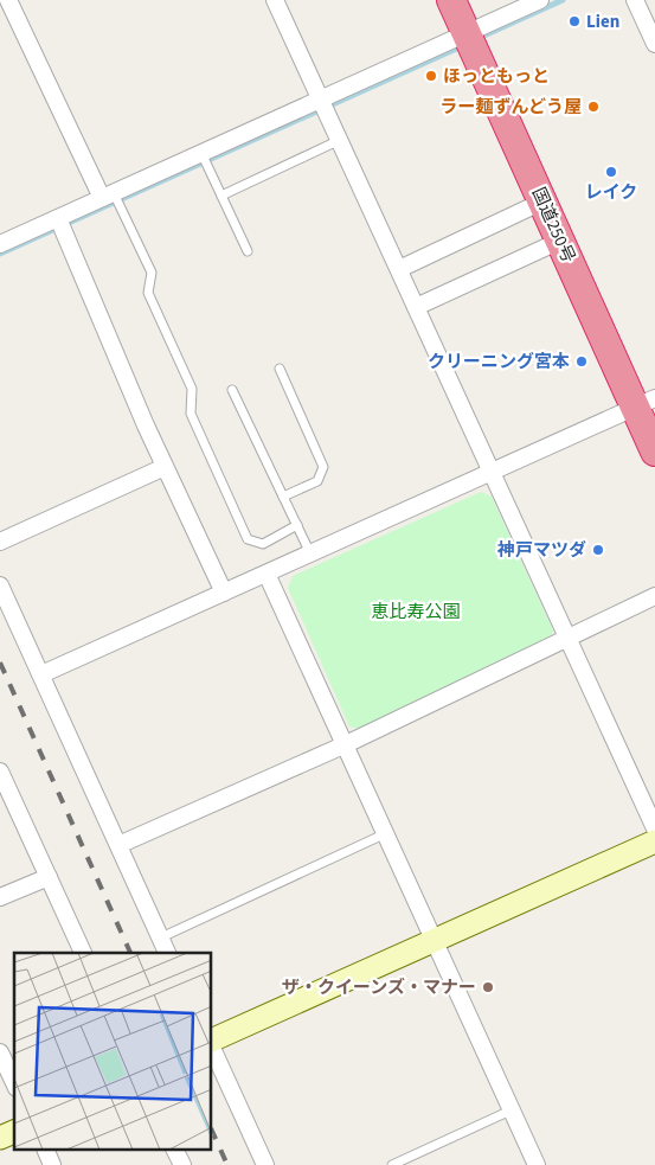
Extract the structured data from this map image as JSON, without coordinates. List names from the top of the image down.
{
  "streets": {
    "highway": ["国道250号"]
  },
  "parks": ["恵比寿公園"],
  "places": [
    "Lien",
    "ほっともっと",
    "ラー麺ずんどう屋",
    "レイク",
    "クリーニング宮本",
    "神戸マツダ",
    "ザ・クイーンズ・マナー"
  ]
}
